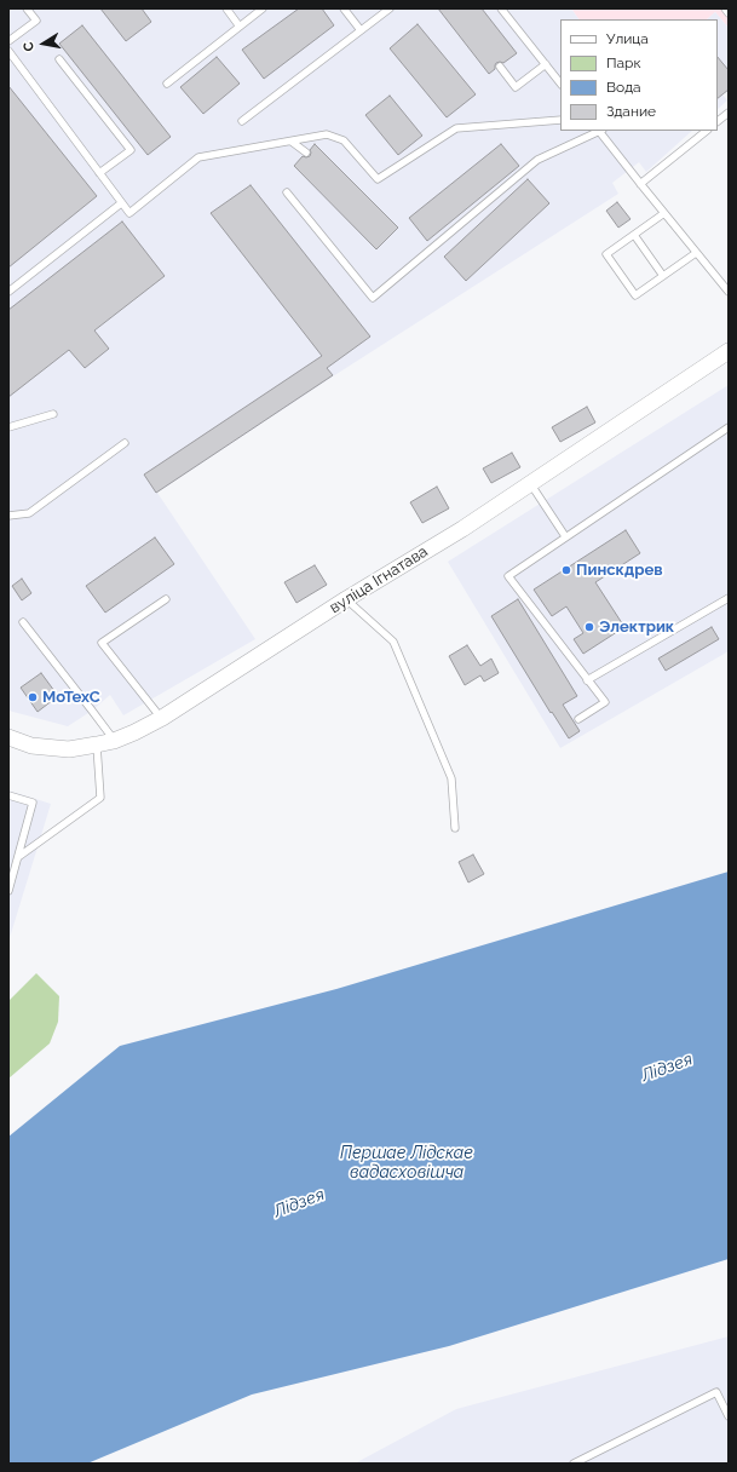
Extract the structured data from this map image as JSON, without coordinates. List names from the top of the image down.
{
  "streets": {
    "street": ["вуліца Ігнатава"]
  },
  "water": ["Лідзея", "Першае Лідскае вадасховішча"],
  "places": ["Пинскдрев", "Электрик", "MoTexC"],
  "legend": [
    "Улица",
    "Парк",
    "Вода",
    "Здание"
  ],
  "north": "left"
}
